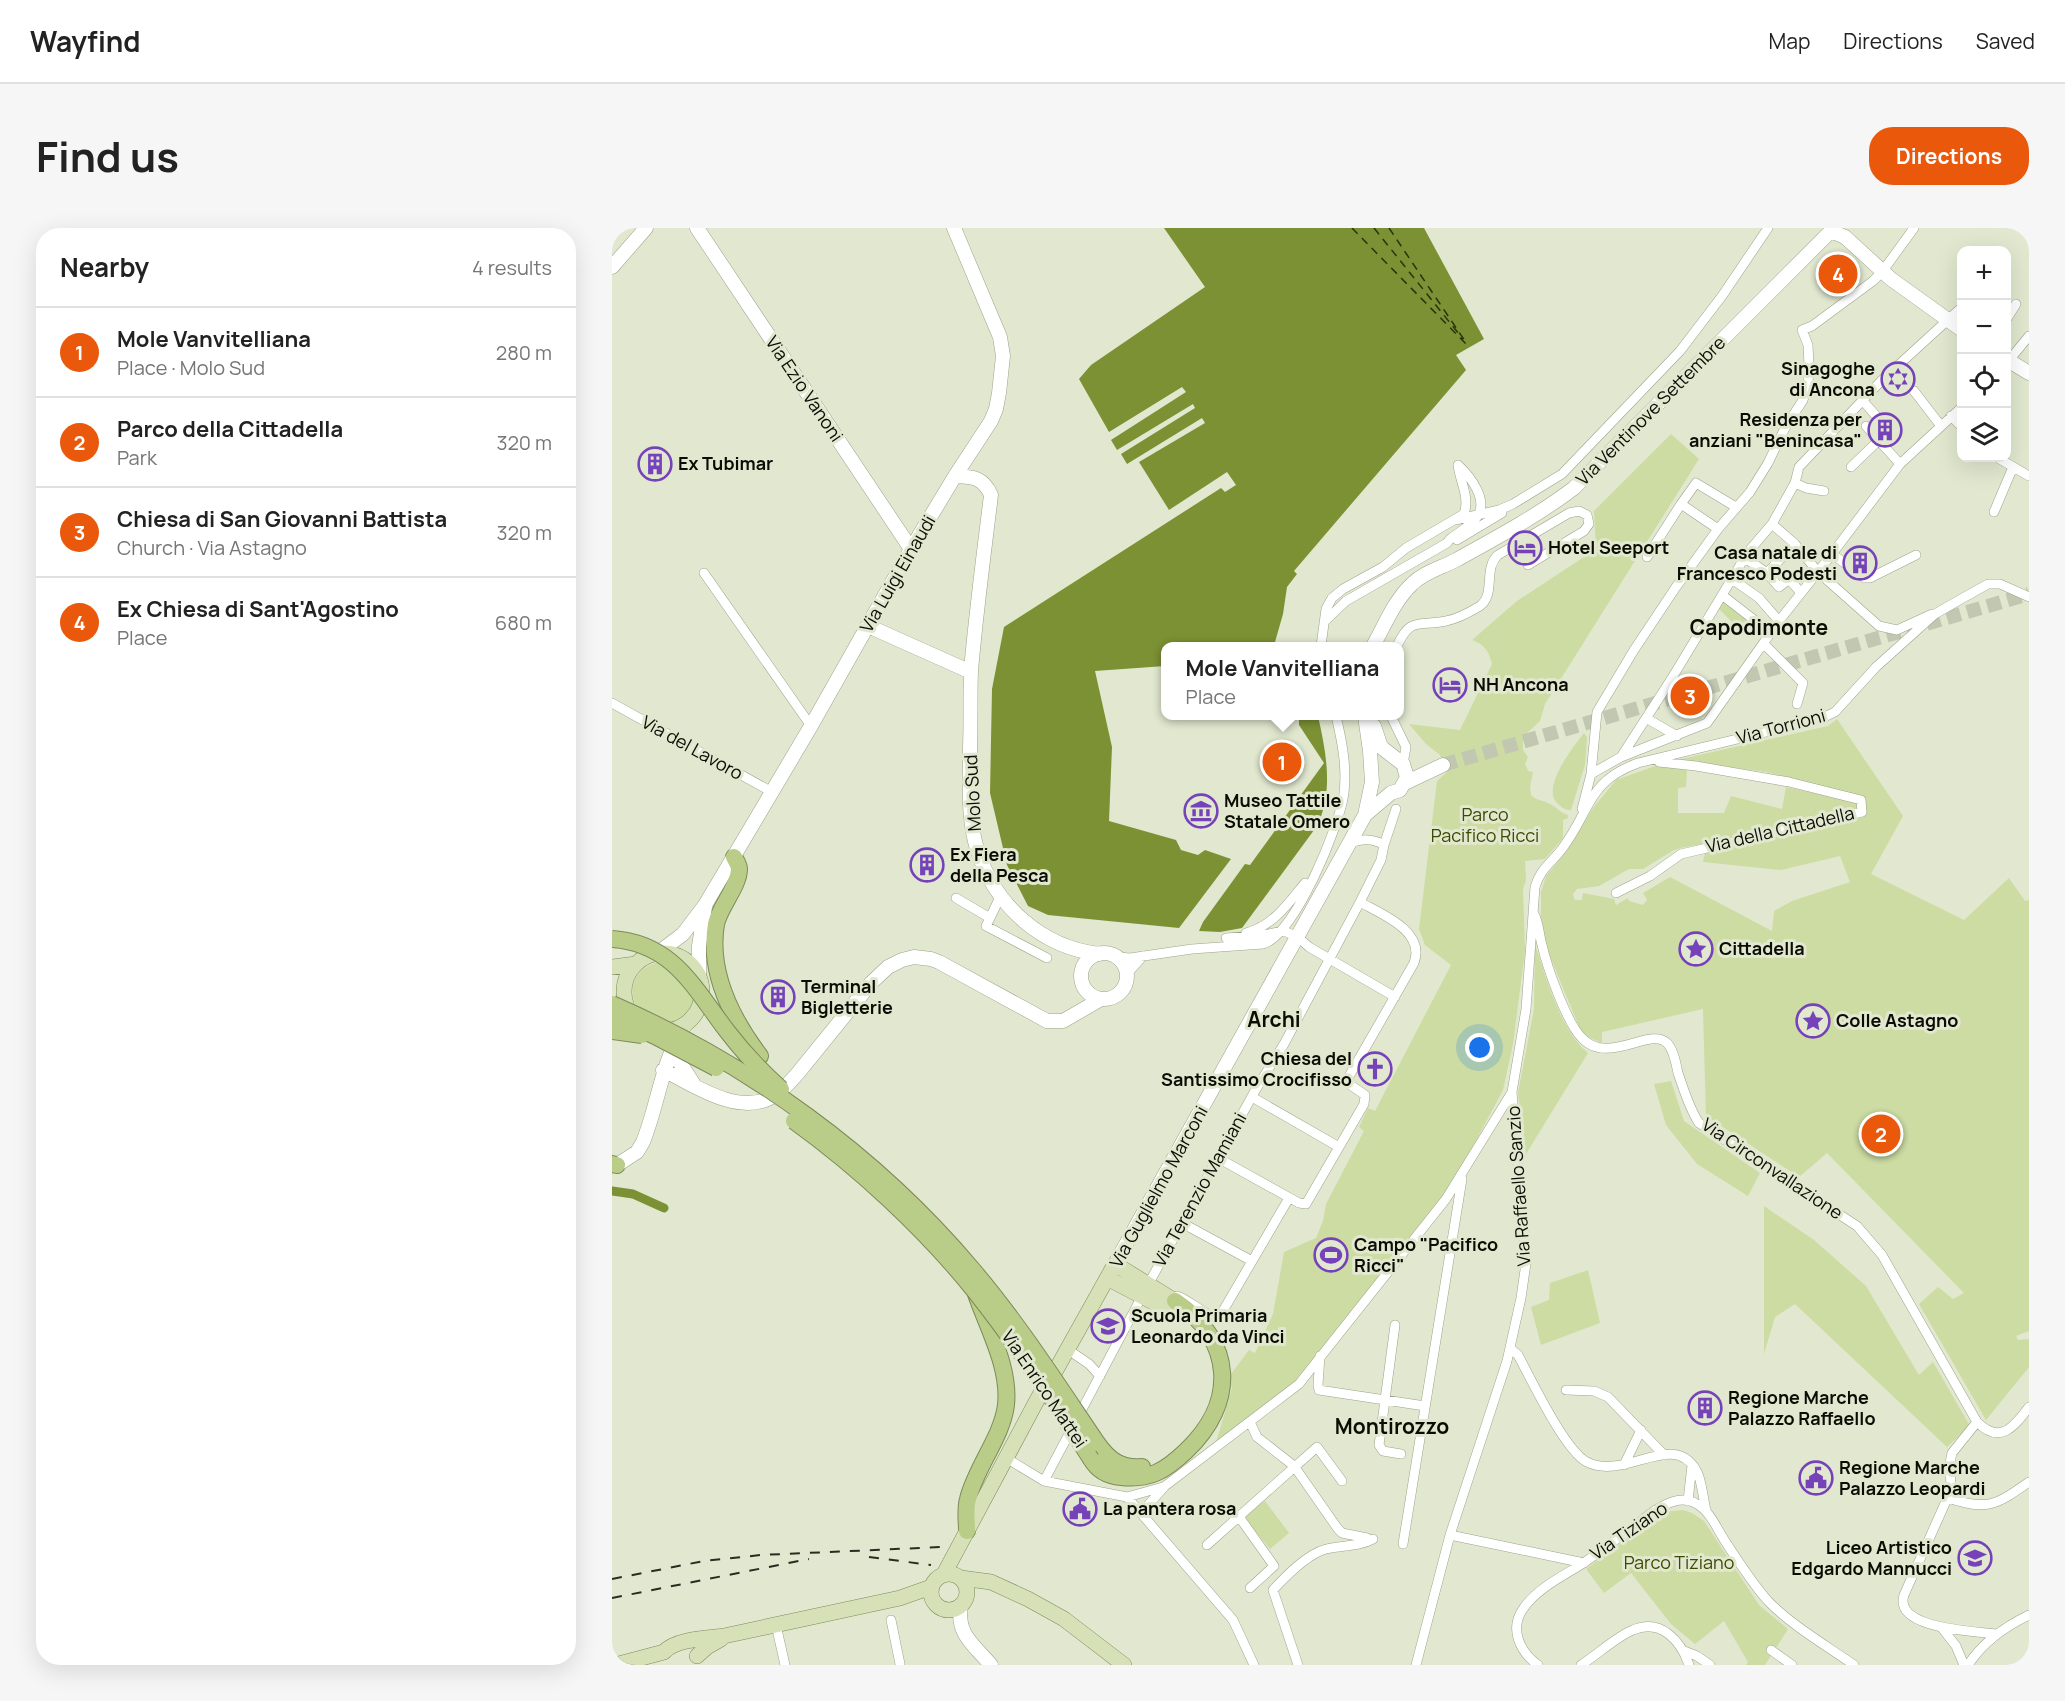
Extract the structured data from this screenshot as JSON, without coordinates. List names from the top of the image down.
{
  "streets": {
    "highway": ["Via Enrico Mattei"],
    "main road": ["Via Guglielmo Marconi"],
    "street": [
      "Via Ezio Vanoni",
      "Via Ventinove Settembre",
      "Via Luigi Einaudi",
      "Via Torrioni",
      "Via del Lavoro",
      "Molo Sud",
      "Via della Cittadella",
      "Via Circonvallazione",
      "Via Raffaello Sanzio",
      "Via Terenzio Mamiani",
      "Via Tiziano"
    ]
  },
  "crossings": [
    ["Via Ezio Vanoni", "Via Luigi Einaudi"],
    ["Via Luigi Einaudi", "Via del Lavoro"],
    ["Via Luigi Einaudi", "Molo Sud"],
    ["Via Luigi Einaudi", "Via Enrico Mattei"],
    ["Via Torrioni", "Via della Cittadella"],
    ["Via Torrioni", "Via Raffaello Sanzio"],
    ["Molo Sud", "Via Guglielmo Marconi"],
    ["Molo Sud", "Via Terenzio Mamiani"],
    ["Via Circonvallazione", "Via Raffaello Sanzio"],
    ["Via Terenzio Mamiani", "Via Enrico Mattei"]
  ],
  "districts": ["Capodimonte", "Archi", "Montirozzo"],
  "parks": ["Parco Pacifico Ricci", "Parco Tiziano"],
  "places": {
    "synagogue": ["Sinagoghe di Ancona"],
    "building": [
      "Residenza per anziani \"Benincasa\"",
      "Ex Tubimar",
      "Casa natale di Francesco Podesti",
      "Ex Fiera della Pesca",
      "Terminal Bigletterie",
      "Regione Marche Palazzo Raffaello"
    ],
    "hotel": ["Hotel Seeport", "NH Ancona"],
    "museum": ["Museo Tattile Statale Omero"],
    "place": ["Cittadella", "Colle Astagno"],
    "church": ["Chiesa del Santissimo Crocifisso"],
    "sports": ["Campo \"Pacifico Ricci\""],
    "school or university": ["Scuola Primaria Leonardo da Vinci", "Liceo Artistico Edgardo Mannucci"],
    "public building": ["Regione Marche Palazzo Leopardi", "La pantera rosa"]
  },
  "page": {
    "header": "Wayfind",
    "nav": ["Map", "Directions", "Saved"],
    "title": "Find us",
    "buttons": "Directions",
    "heading": ["Nearby", "4 results"],
    "map_buttons": ["+", "−"],
    "pins": [
      "4",
      "3",
      "1",
      "2"
    ],
    "list": [
      {
        "mark": "1",
        "name": "Mole Vanvitelliana",
        "note": "Place · Molo Sud",
        "value": "280 m"
      },
      {
        "mark": "2",
        "name": "Parco della Cittadella",
        "note": "Park",
        "value": "320 m"
      },
      {
        "mark": "3",
        "name": "Chiesa di San Giovanni Battista",
        "note": "Church · Via Astagno",
        "value": "320 m"
      },
      {
        "mark": "4",
        "name": "Ex Chiesa di Sant'Agostino",
        "note": "Place",
        "value": "680 m"
      }
    ],
    "popup": ["Mole Vanvitelliana", "Place"]
  }
}
